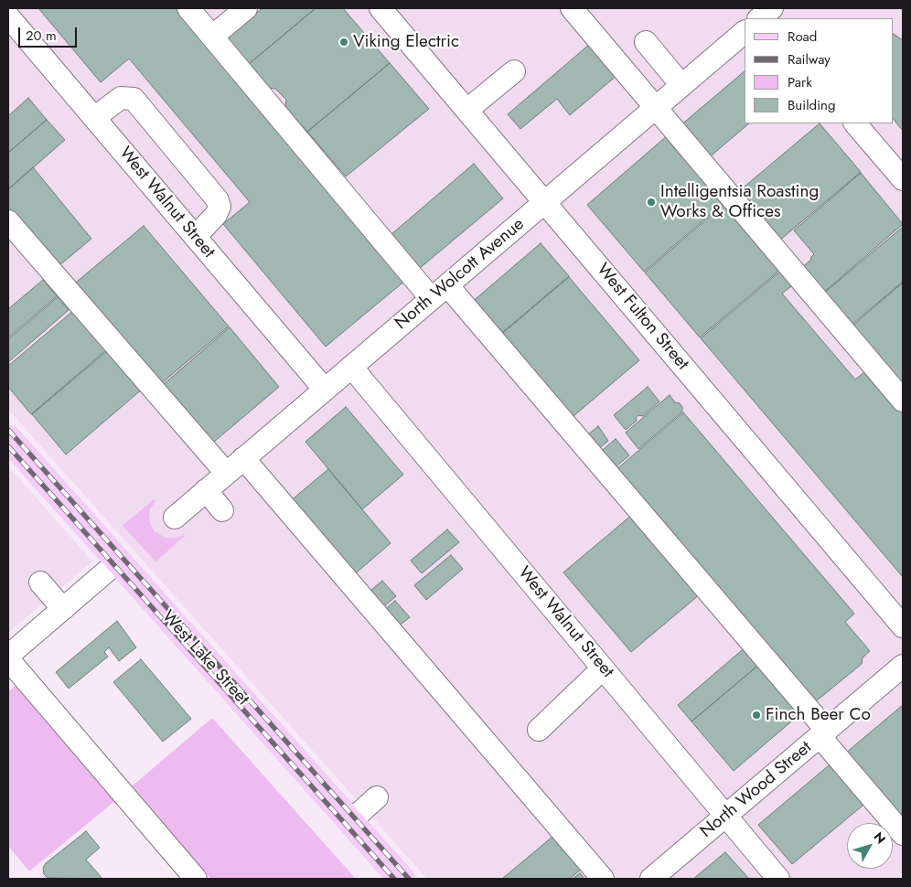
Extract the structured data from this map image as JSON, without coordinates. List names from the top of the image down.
{
  "streets": {
    "main road": ["West Lake Street"],
    "street": [
      "West Walnut Street",
      "North Wolcott Avenue",
      "West Fulton Street",
      "North Wood Street"
    ]
  },
  "crossings": [
    ["West Walnut Street", "North Wolcott Avenue"],
    ["West Walnut Street", "North Wood Street"],
    ["North Wolcott Avenue", "West Fulton Street"]
  ],
  "places": ["Viking Electric", "Intelligentsia Roasting Works & Offices", "Finch Beer Co"],
  "legend": [
    "Road",
    "Railway",
    "Park",
    "Building"
  ],
  "scale_bar": "20 m",
  "north": "top right"
}
